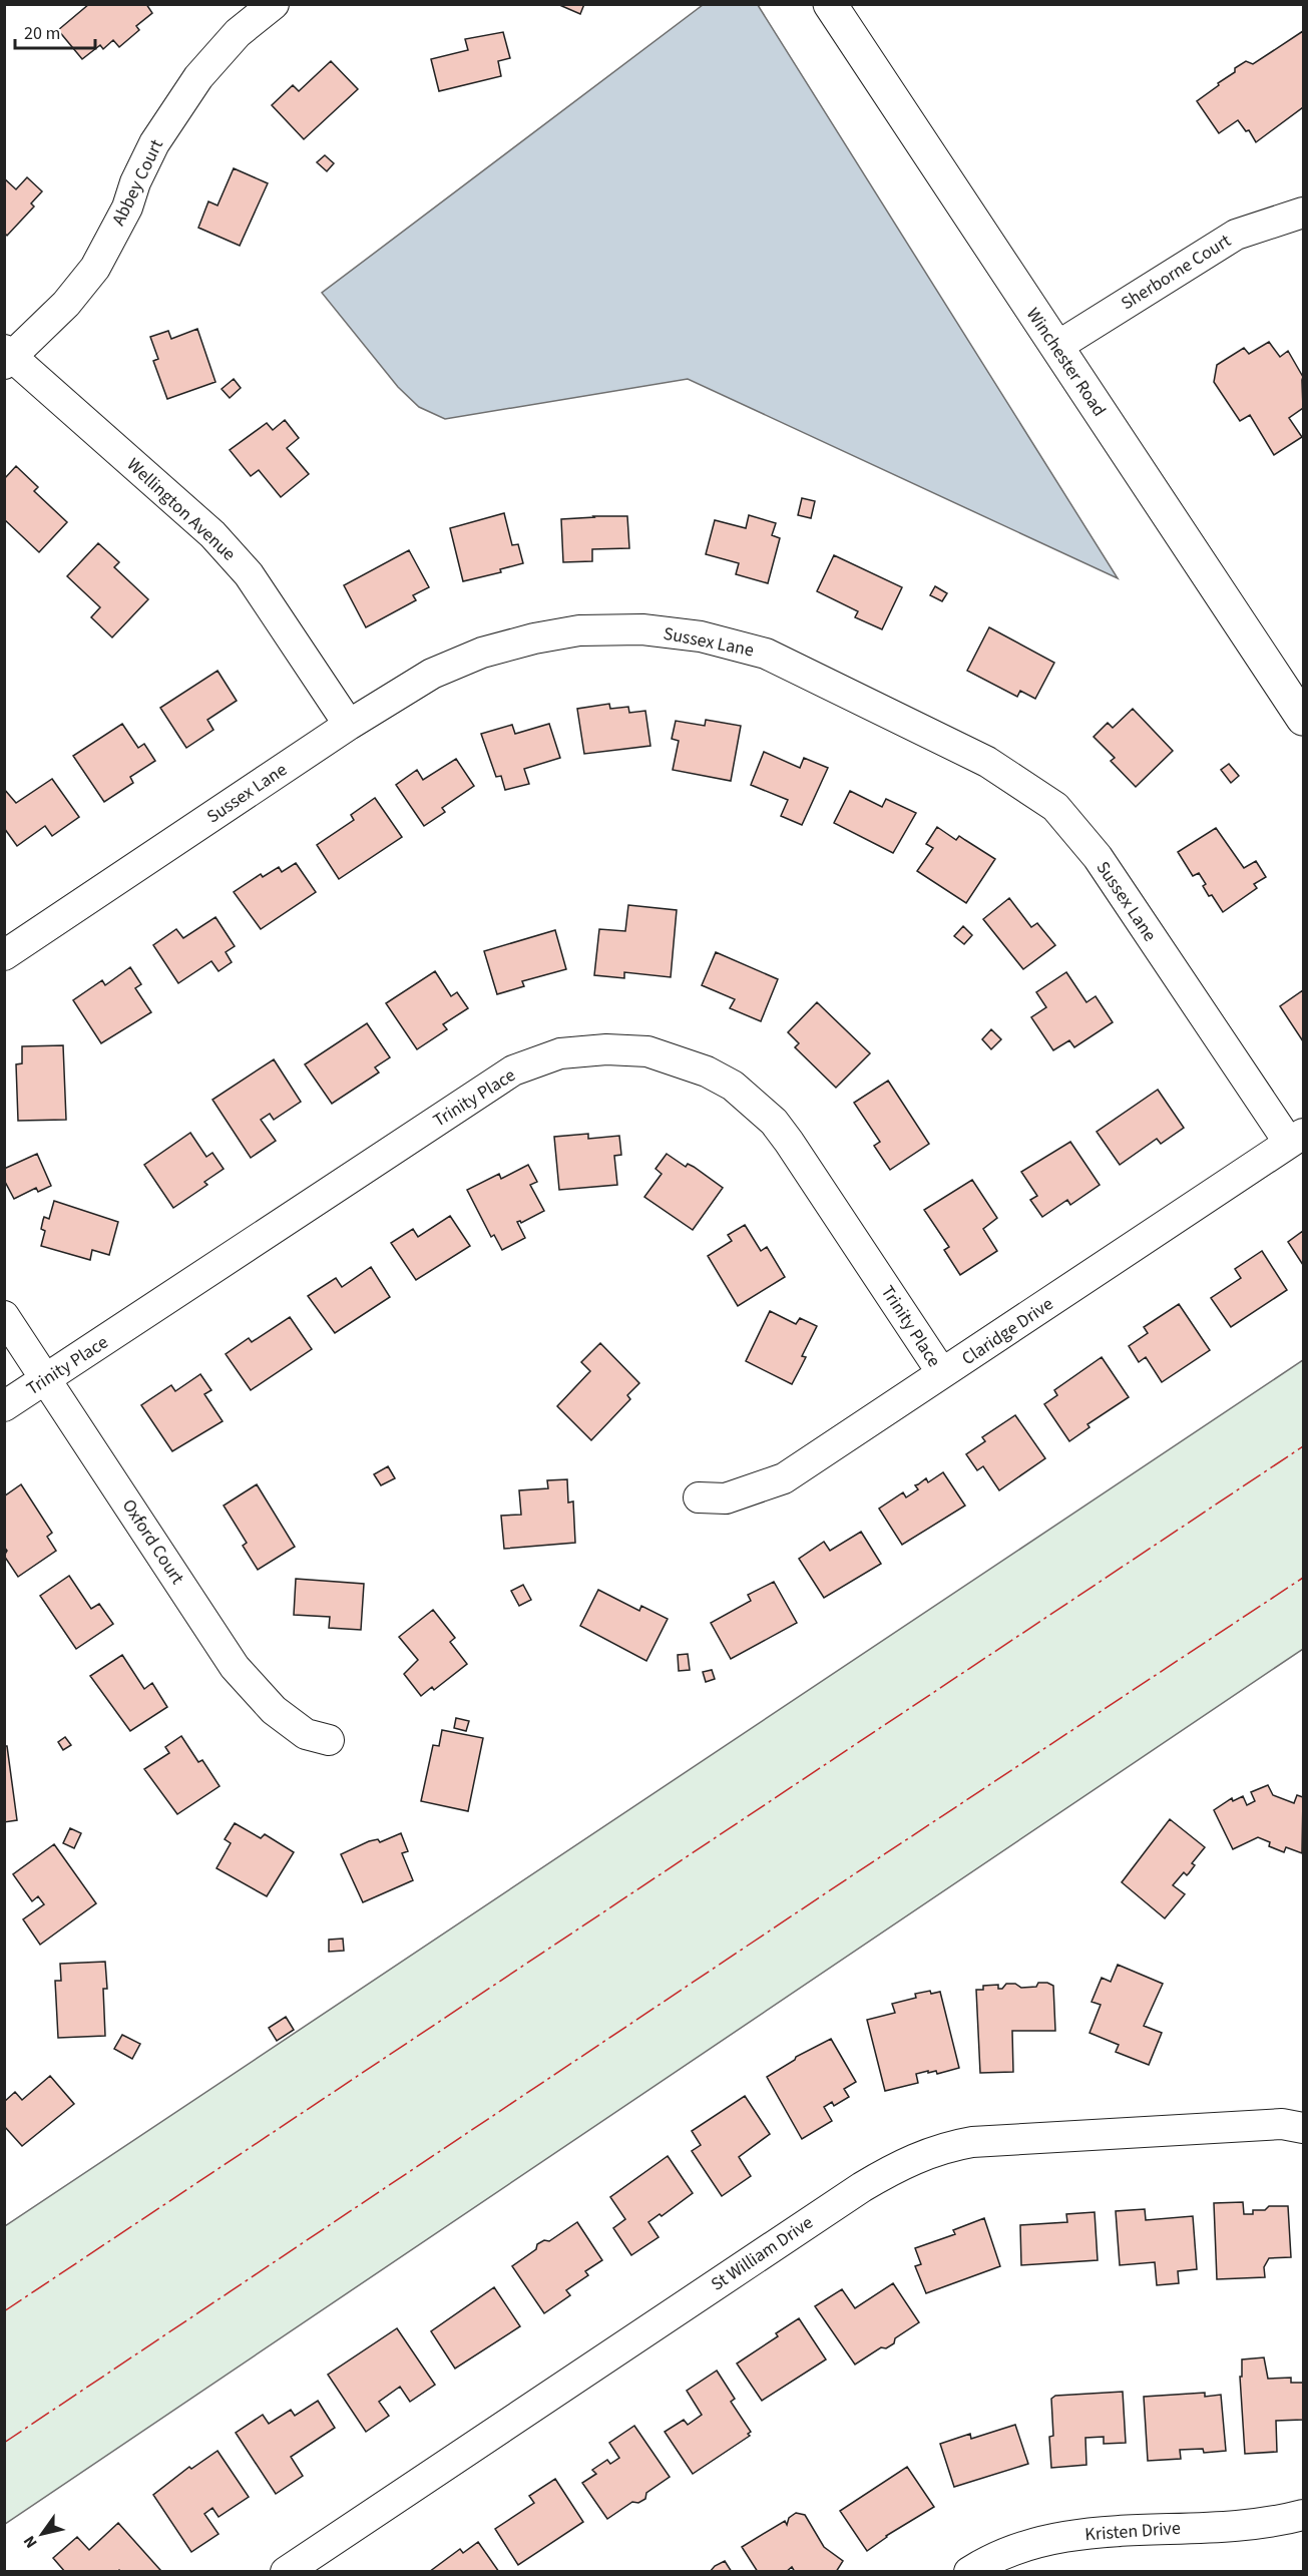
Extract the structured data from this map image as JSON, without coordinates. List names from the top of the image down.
{
  "streets": {
    "main road": ["Winchester Road"],
    "street": [
      "Abbey Court",
      "Sherborne Court",
      "Wellington Avenue",
      "Sussex Lane",
      "Trinity Place",
      "Claridge Drive",
      "Oxford Court",
      "St William Drive",
      "Kristen Drive"
    ]
  },
  "crossings": [
    ["Abbey Court", "Wellington Avenue"],
    ["Sherborne Court", "Winchester Road"],
    ["Wellington Avenue", "Sussex Lane"],
    ["Sussex Lane", "Claridge Drive"],
    ["Trinity Place", "Claridge Drive"],
    ["Trinity Place", "Oxford Court"]
  ],
  "scale_bar": "20 m",
  "north": "bottom left"
}
